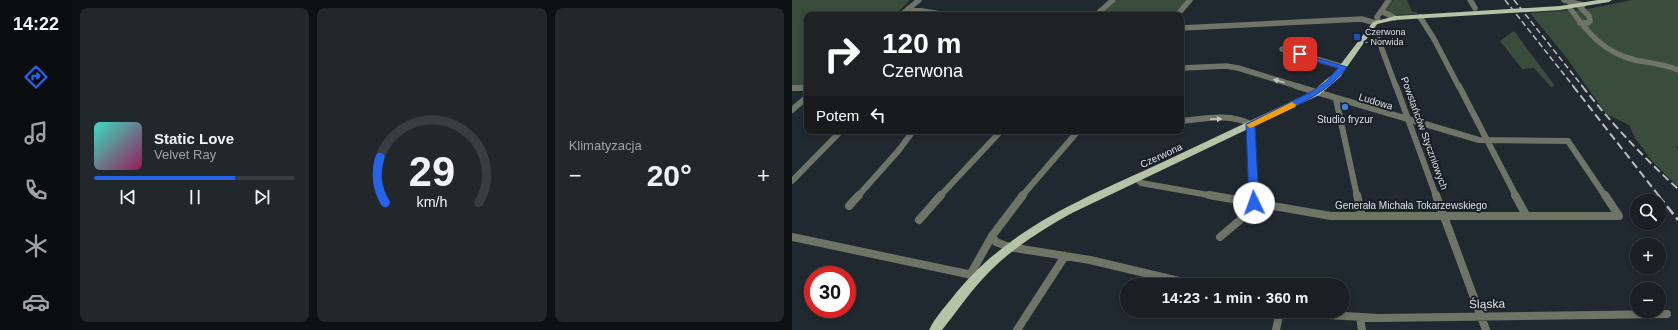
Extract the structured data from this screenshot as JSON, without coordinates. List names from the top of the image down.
{
  "streets": {
    "main road": ["Czerwona"],
    "street": [
      "Ludowa",
      "Powstańców Styczniowych",
      "Generała Michała Tokarzewskiego",
      "Śląska"
    ]
  },
  "crossings": [
    ["Ludowa", "Powstańców Styczniowych"],
    ["Ludowa", "Czerwona"],
    ["Ludowa", "Generała Michała Tokarzewskiego"],
    ["Powstańców Styczniowych", "Generała Michała Tokarzewskiego"],
    ["Powstańców Styczniowych", "Śląska"],
    ["Czerwona", "Generała Michała Tokarzewskiego"]
  ],
  "places": {
    "transit": ["Czerwona - Norwida"],
    "other": ["Studio fryzur"]
  },
  "page": {
    "tabs": "14:22",
    "tile": "Klimatyzacja",
    "turn": ["120 m", "Czerwona"],
    "then": "Potem",
    "song": ["Static Love", "Velvet Ray"],
    "heat": ["−", "20°", "+"],
    "map_buttons": ["+", "−"],
    "limit": "30",
    "trip": "14:23 · 1 min · 360 m",
    "gauge": ["29", "km/h"]
  }
}
